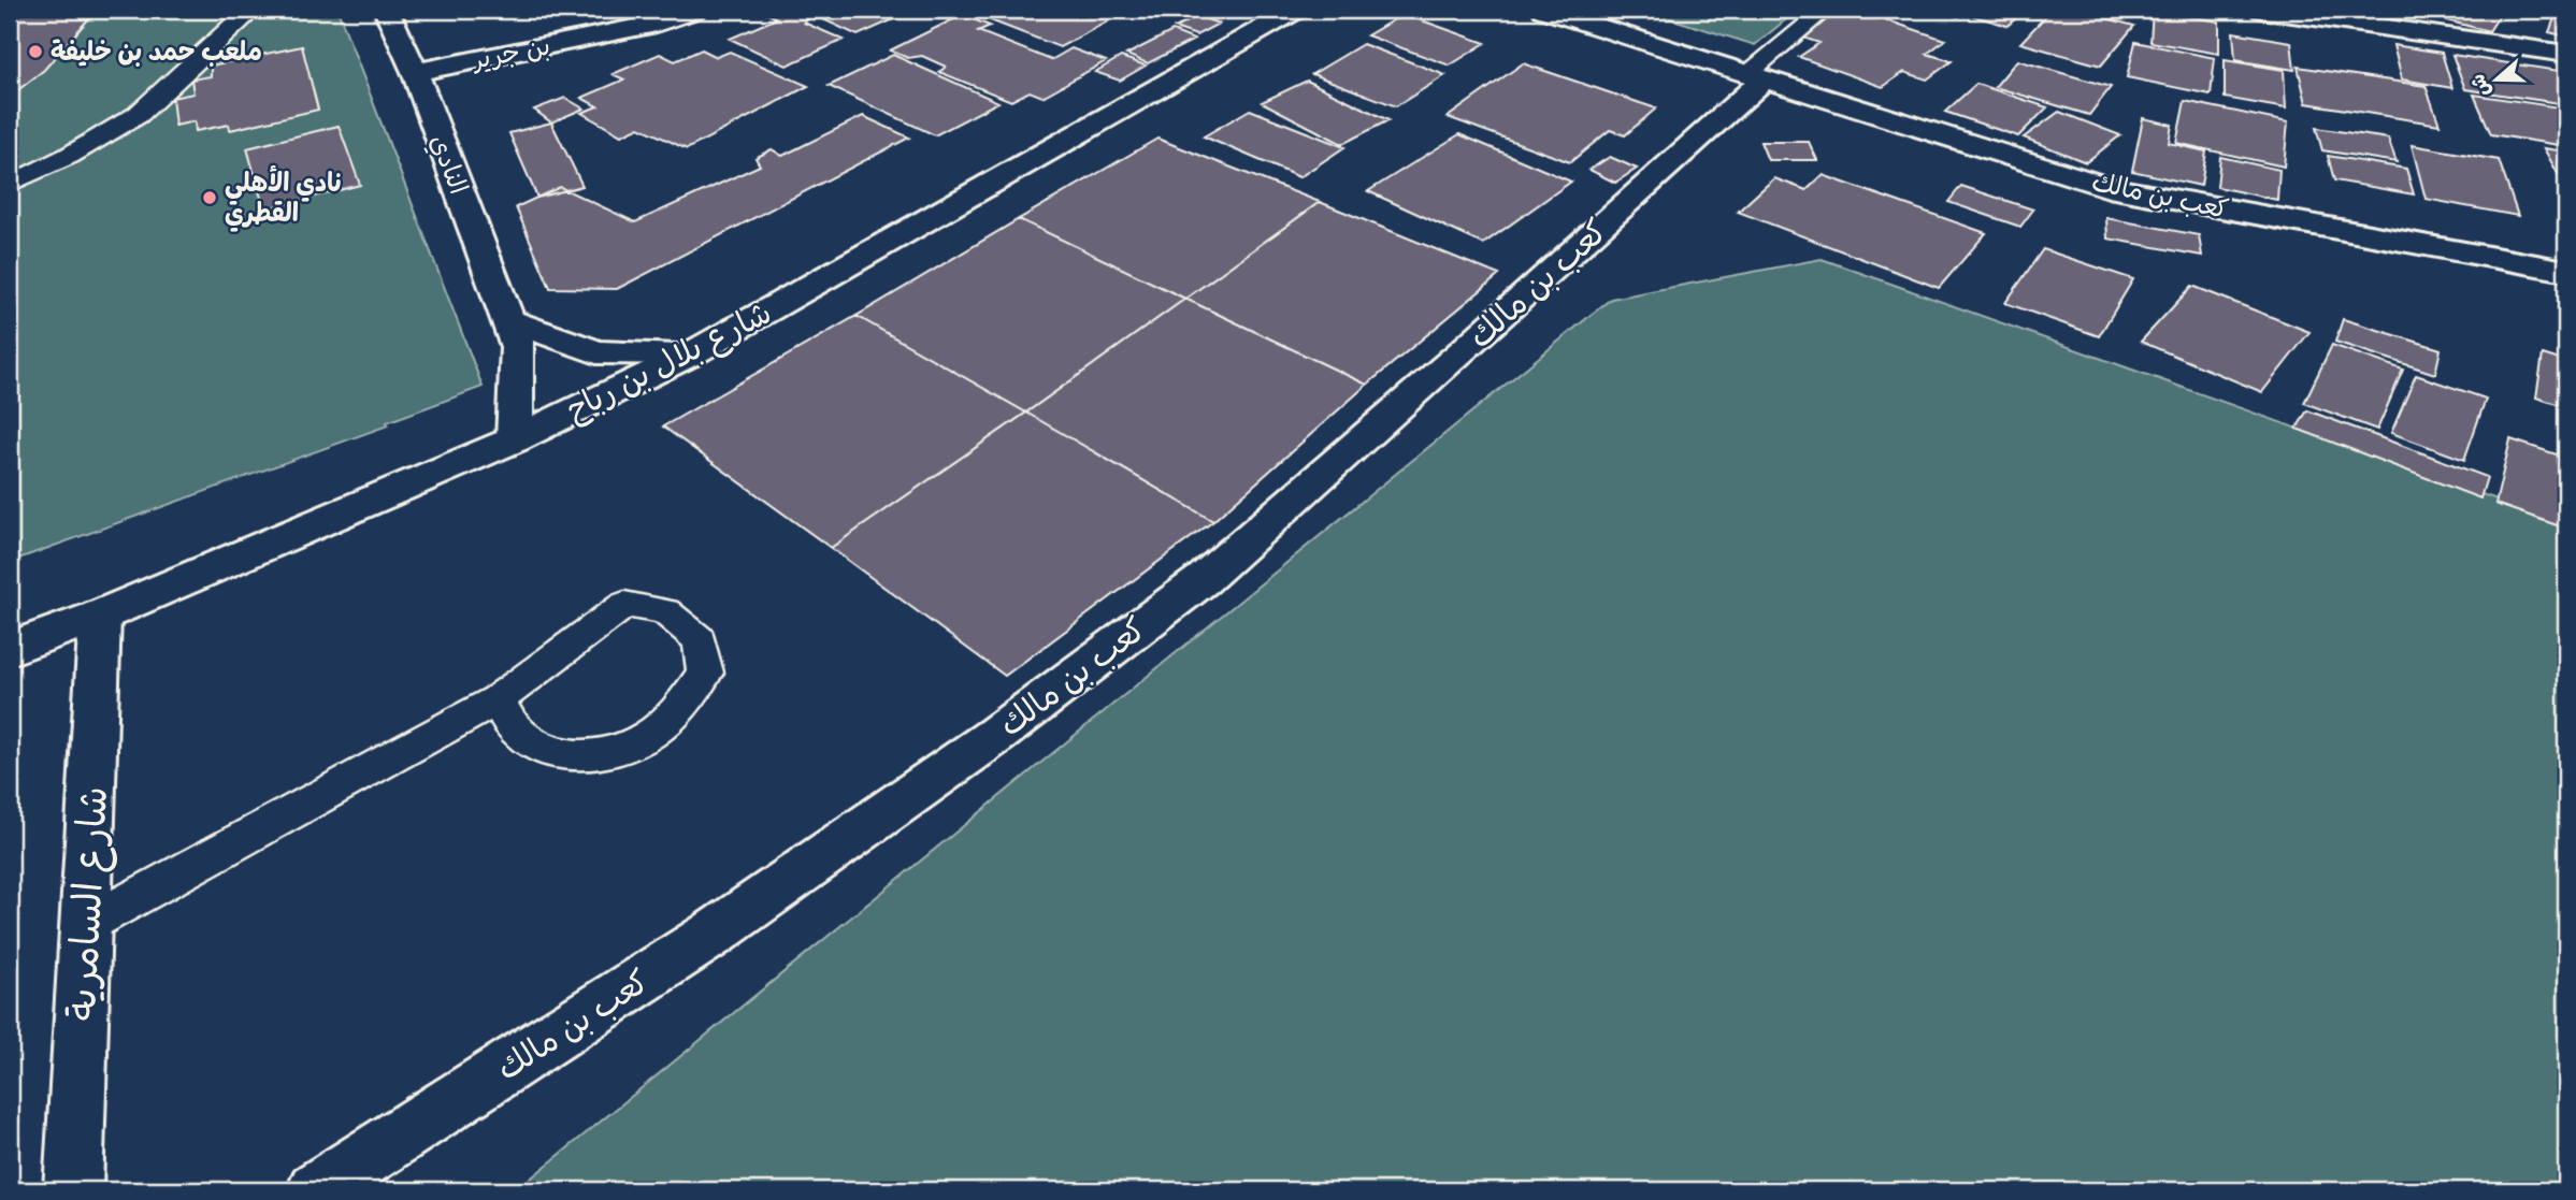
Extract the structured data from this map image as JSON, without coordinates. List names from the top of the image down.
{
  "streets": {
    "street": [
      "بن جرير",
      "النادي",
      "كعب بن مالك",
      "شارع بلال بن رباح",
      "شارع السامرية"
    ]
  },
  "crossings": [
    ["بن جرير", "النادي"],
    ["النادي", "شارع بلال بن رباح"],
    ["شارع بلال بن رباح", "شارع السامرية"]
  ],
  "places": ["ملعب حمد بن خليفة", "نادي الأهلي القطري"],
  "north": "left"
}
